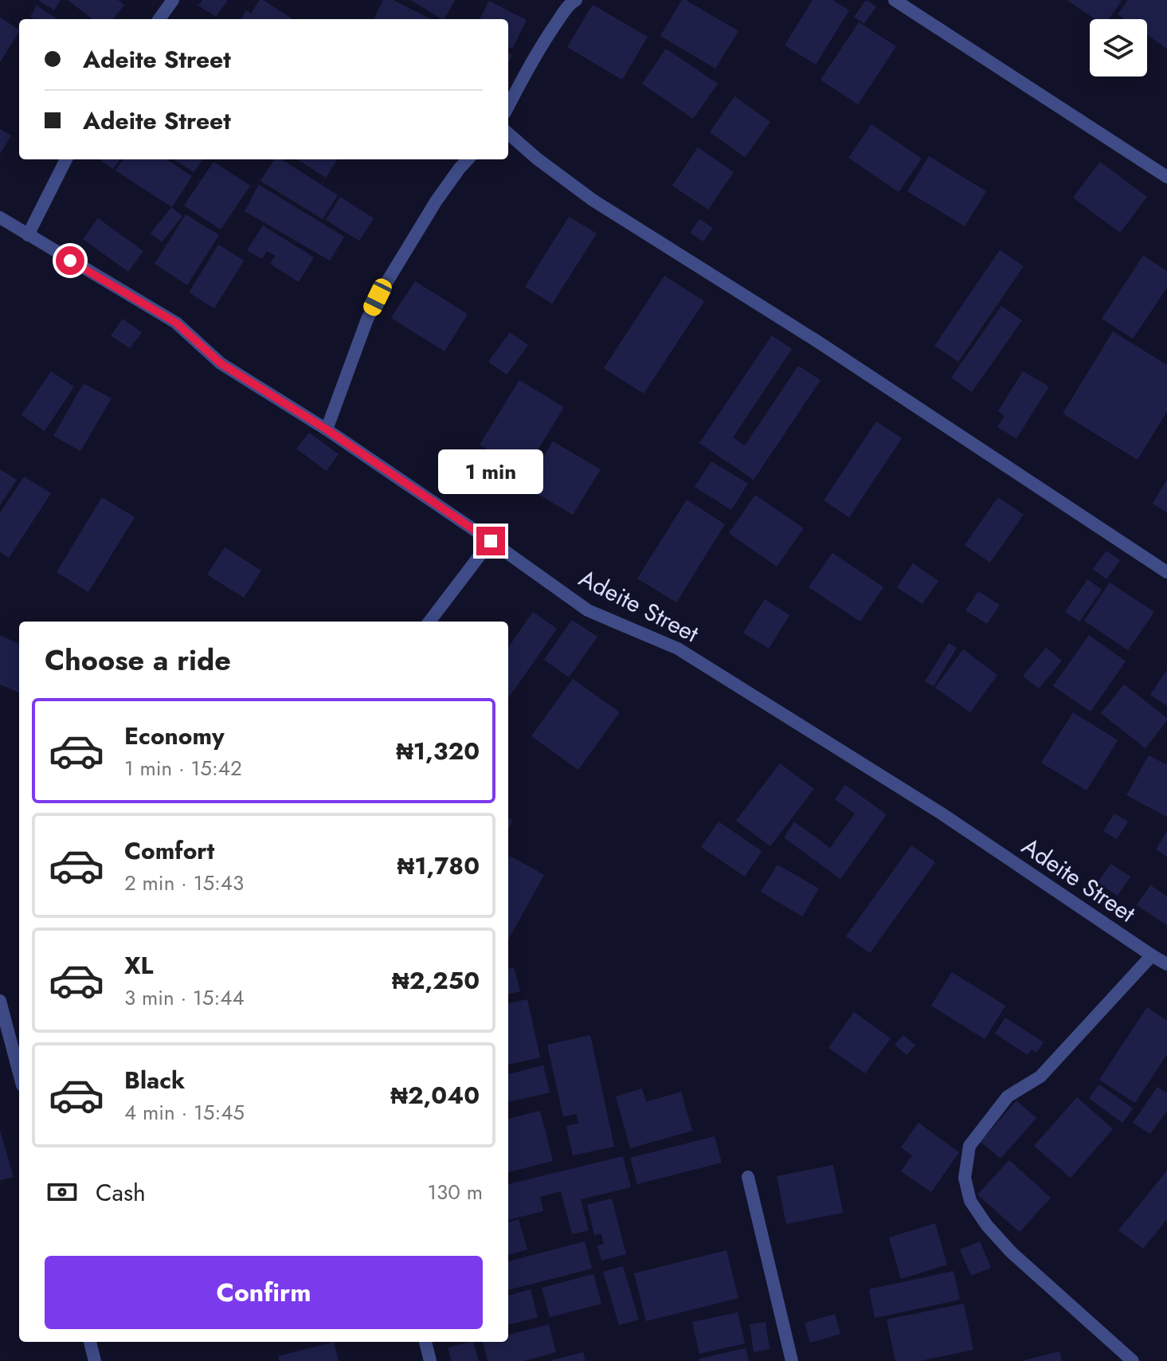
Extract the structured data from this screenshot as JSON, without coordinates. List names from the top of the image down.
{
  "streets": {
    "street": ["Adeite Street"]
  },
  "page": {
    "banner": ["Adeite Street", "Adeite Street"],
    "bubble": "1 min",
    "heading": "Choose a ride",
    "list": [
      {
        "name": "Economy",
        "note": "1 min · 15:42",
        "value": "₦1,320"
      },
      {
        "name": "Comfort",
        "note": "2 min · 15:43",
        "value": "₦1,780"
      },
      {
        "name": "XL",
        "note": "3 min · 15:44",
        "value": "₦2,250"
      },
      {
        "name": "Black",
        "note": "4 min · 15:45",
        "value": "₦2,040"
      }
    ],
    "pay": ["Cash", "130 m"],
    "buttons": "Confirm"
  }
}
